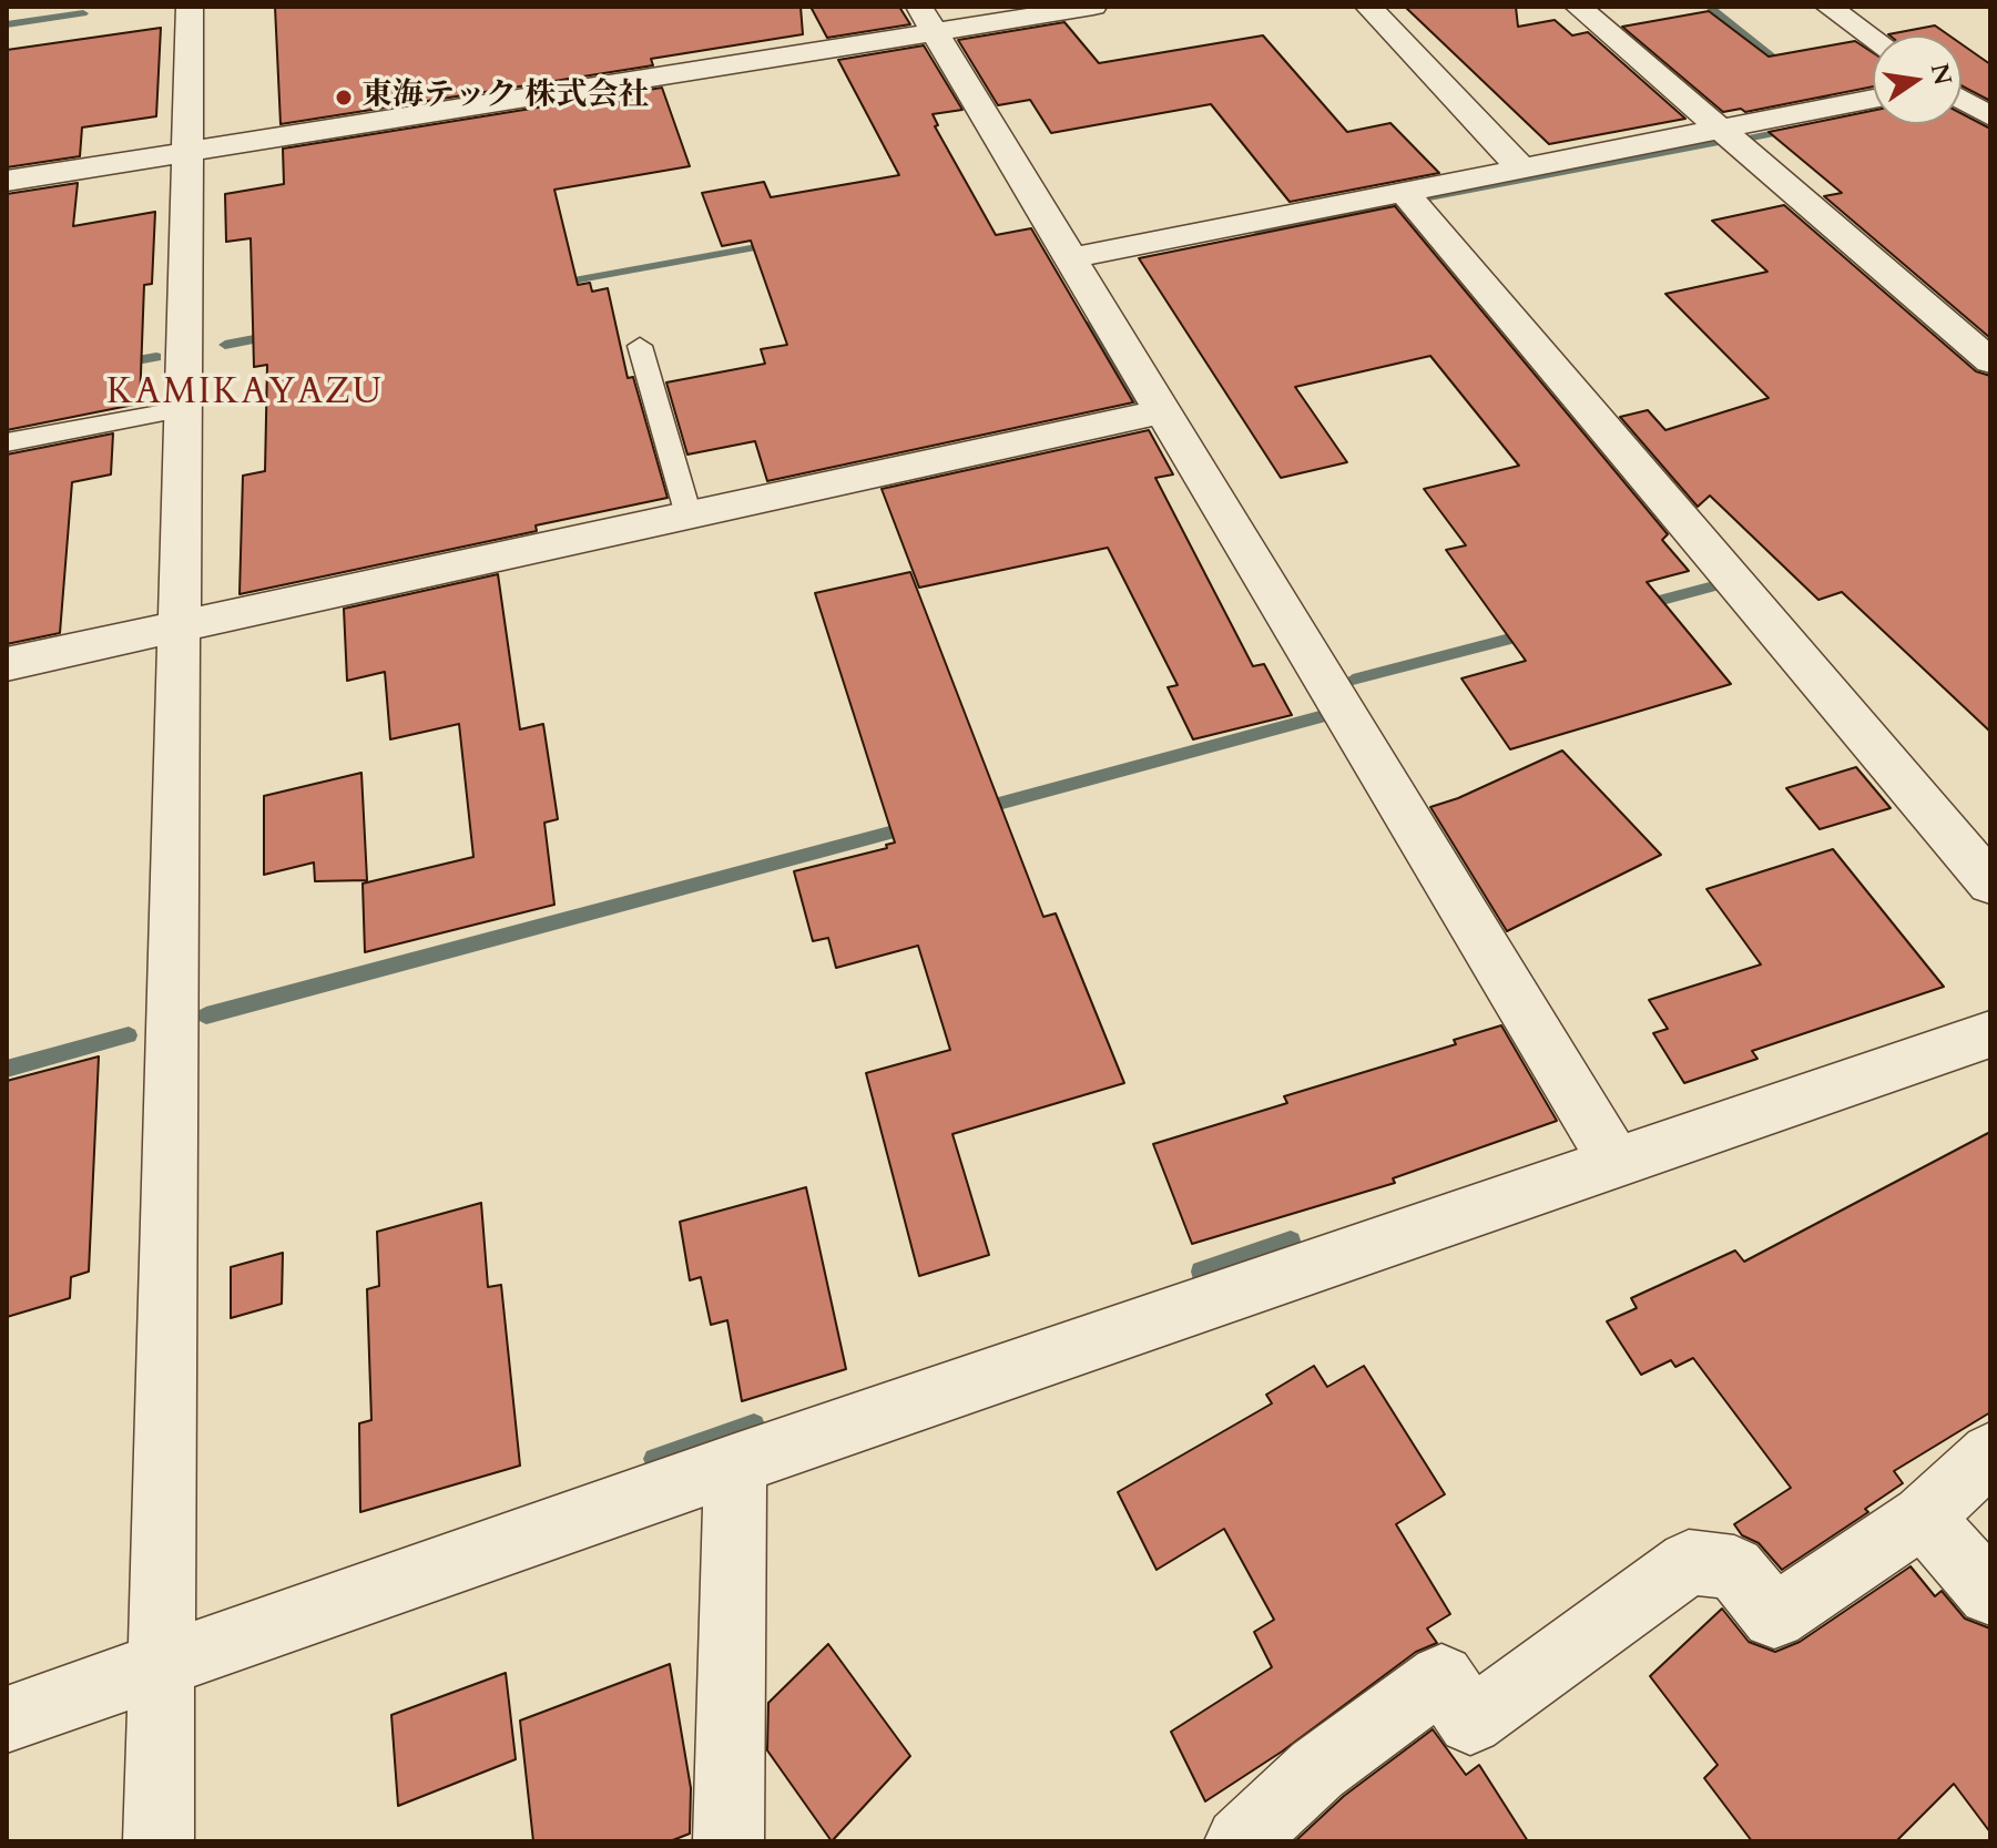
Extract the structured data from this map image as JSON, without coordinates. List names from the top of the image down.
{
  "districts": ["KAMIKAYAZU"],
  "places": ["東海テック 株式会社"],
  "north": "right"
}
